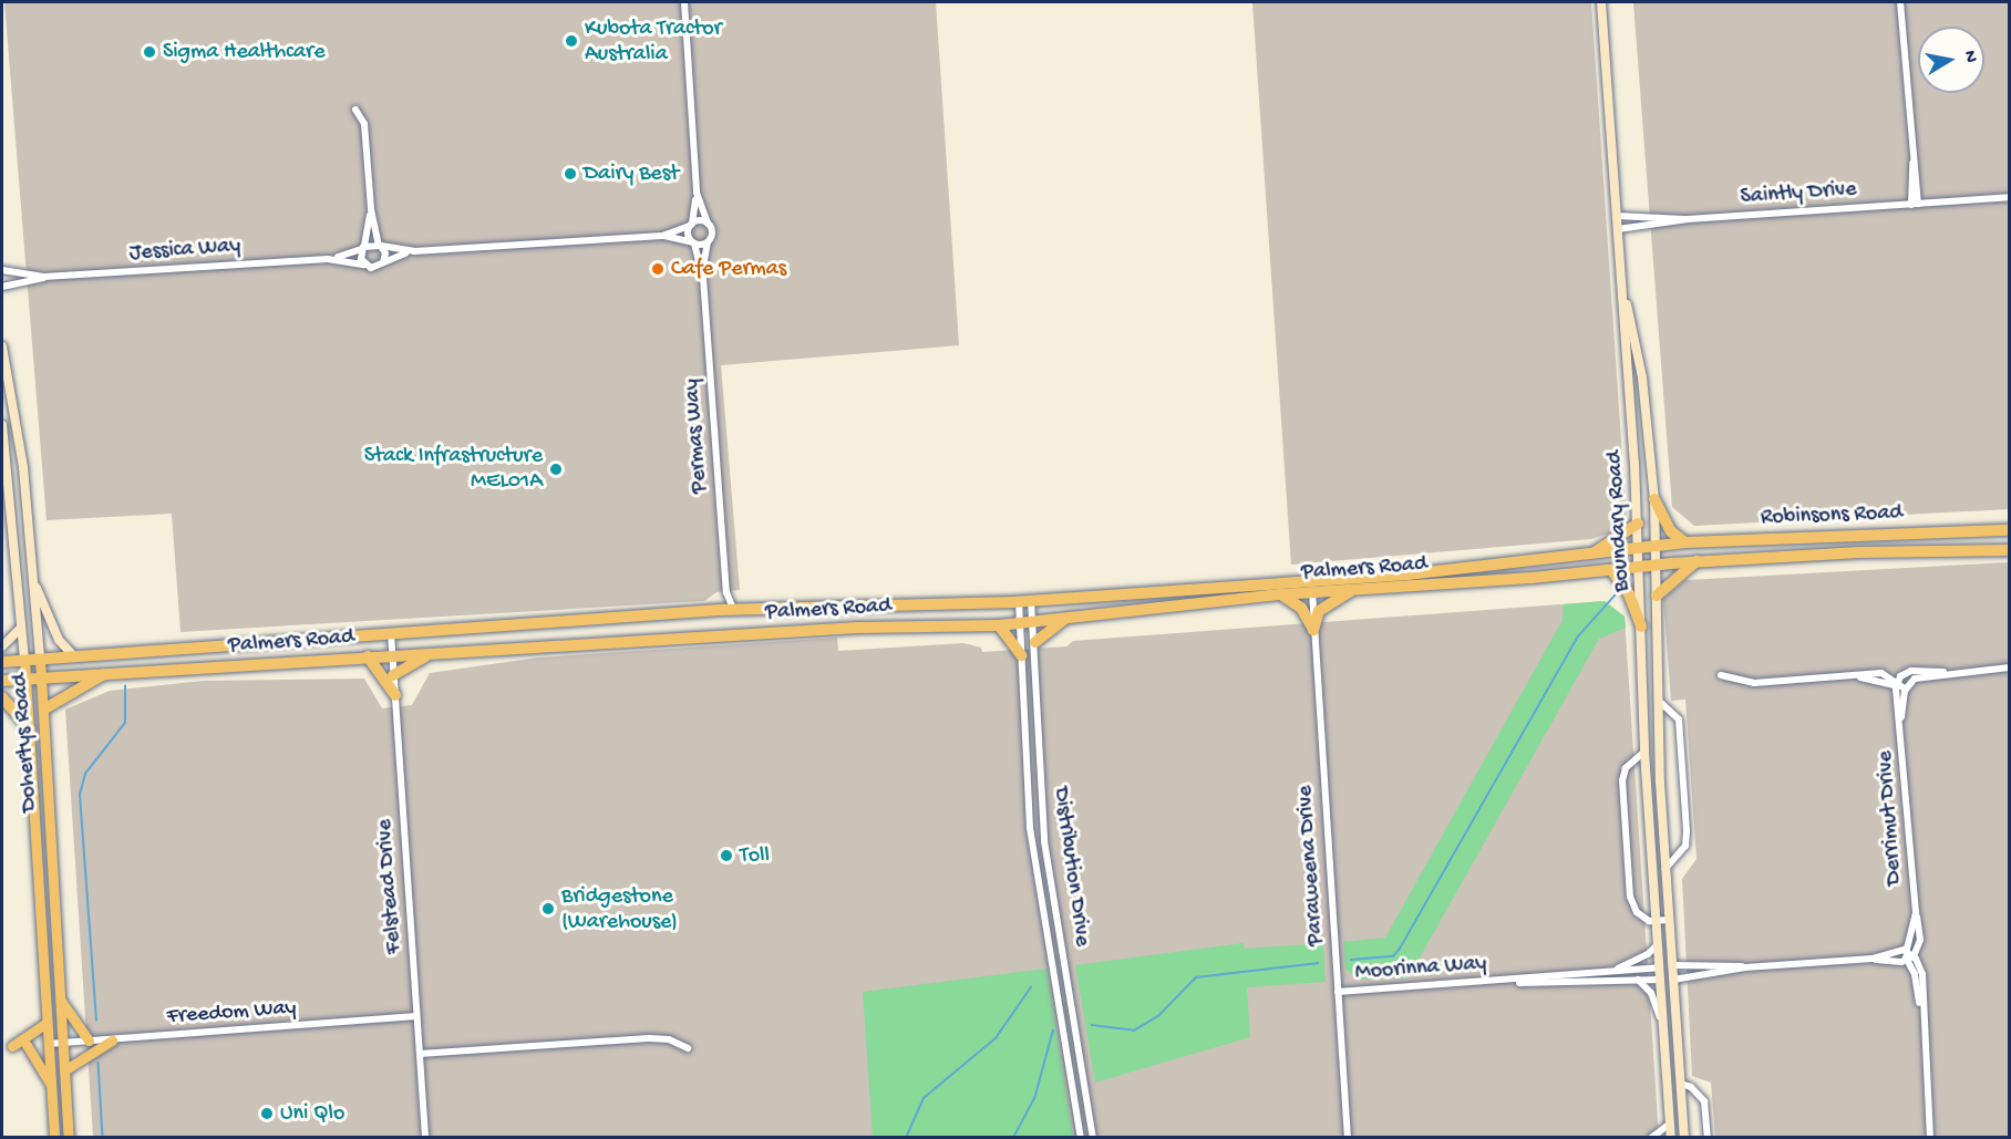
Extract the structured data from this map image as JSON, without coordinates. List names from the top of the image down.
{
  "streets": {
    "highway": ["Robinsons Road", "Palmers Road"],
    "main road": ["Boundary Road", "Dohertys Road"],
    "street": [
      "Saintly Drive",
      "Jessica Way",
      "Permas Way",
      "Derrimut Drive",
      "Paraweena Drive",
      "Distribution Drive",
      "Felstead Drive",
      "Moorinna Way",
      "Freedom Way"
    ]
  },
  "crossings": [
    ["Saintly Drive", "Boundary Road"],
    ["Permas Way", "Palmers Road"],
    ["Robinsons Road", "Boundary Road"],
    ["Robinsons Road", "Palmers Road"],
    ["Boundary Road", "Palmers Road"],
    ["Boundary Road", "Moorinna Way"],
    ["Palmers Road", "Dohertys Road"],
    ["Palmers Road", "Paraweena Drive"],
    ["Palmers Road", "Distribution Drive"],
    ["Palmers Road", "Felstead Drive"],
    ["Dohertys Road", "Freedom Way"],
    ["Paraweena Drive", "Moorinna Way"],
    ["Felstead Drive", "Freedom Way"]
  ],
  "places": [
    "Kubota Tractor Australia",
    "Sigma Healthcare",
    "Dairy Best",
    "Cafe Permas",
    "Stack Infrastructure MEL01A",
    "Toll",
    "Bridgestone (Warehouse)",
    "Uni Qlo"
  ],
  "north": "right"
}
